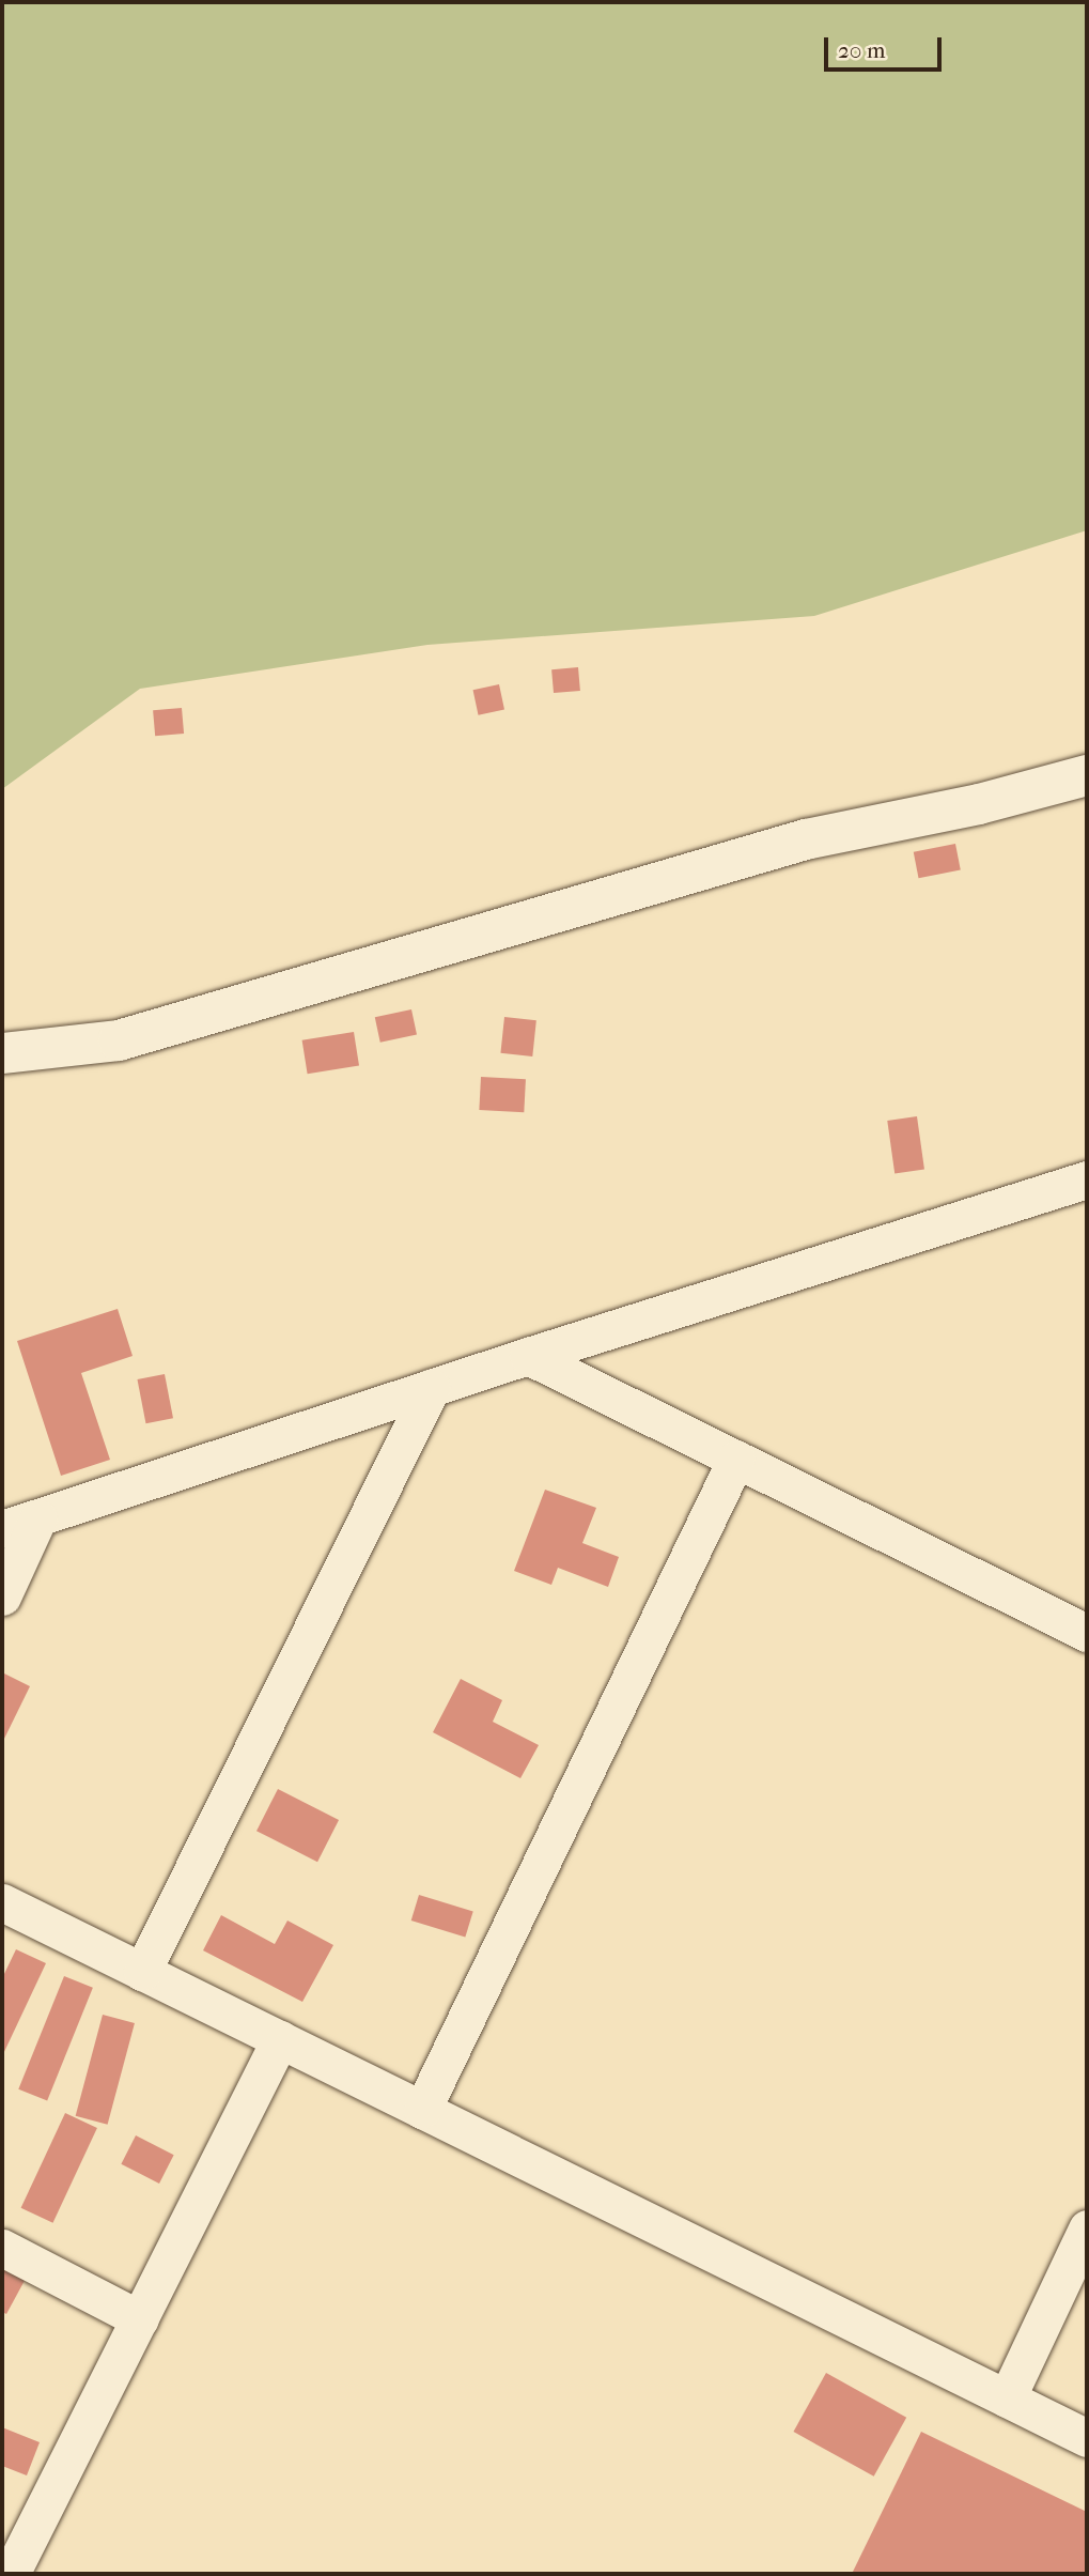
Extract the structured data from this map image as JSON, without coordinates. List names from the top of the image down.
{
  "scale_bar": "20 m"
}
